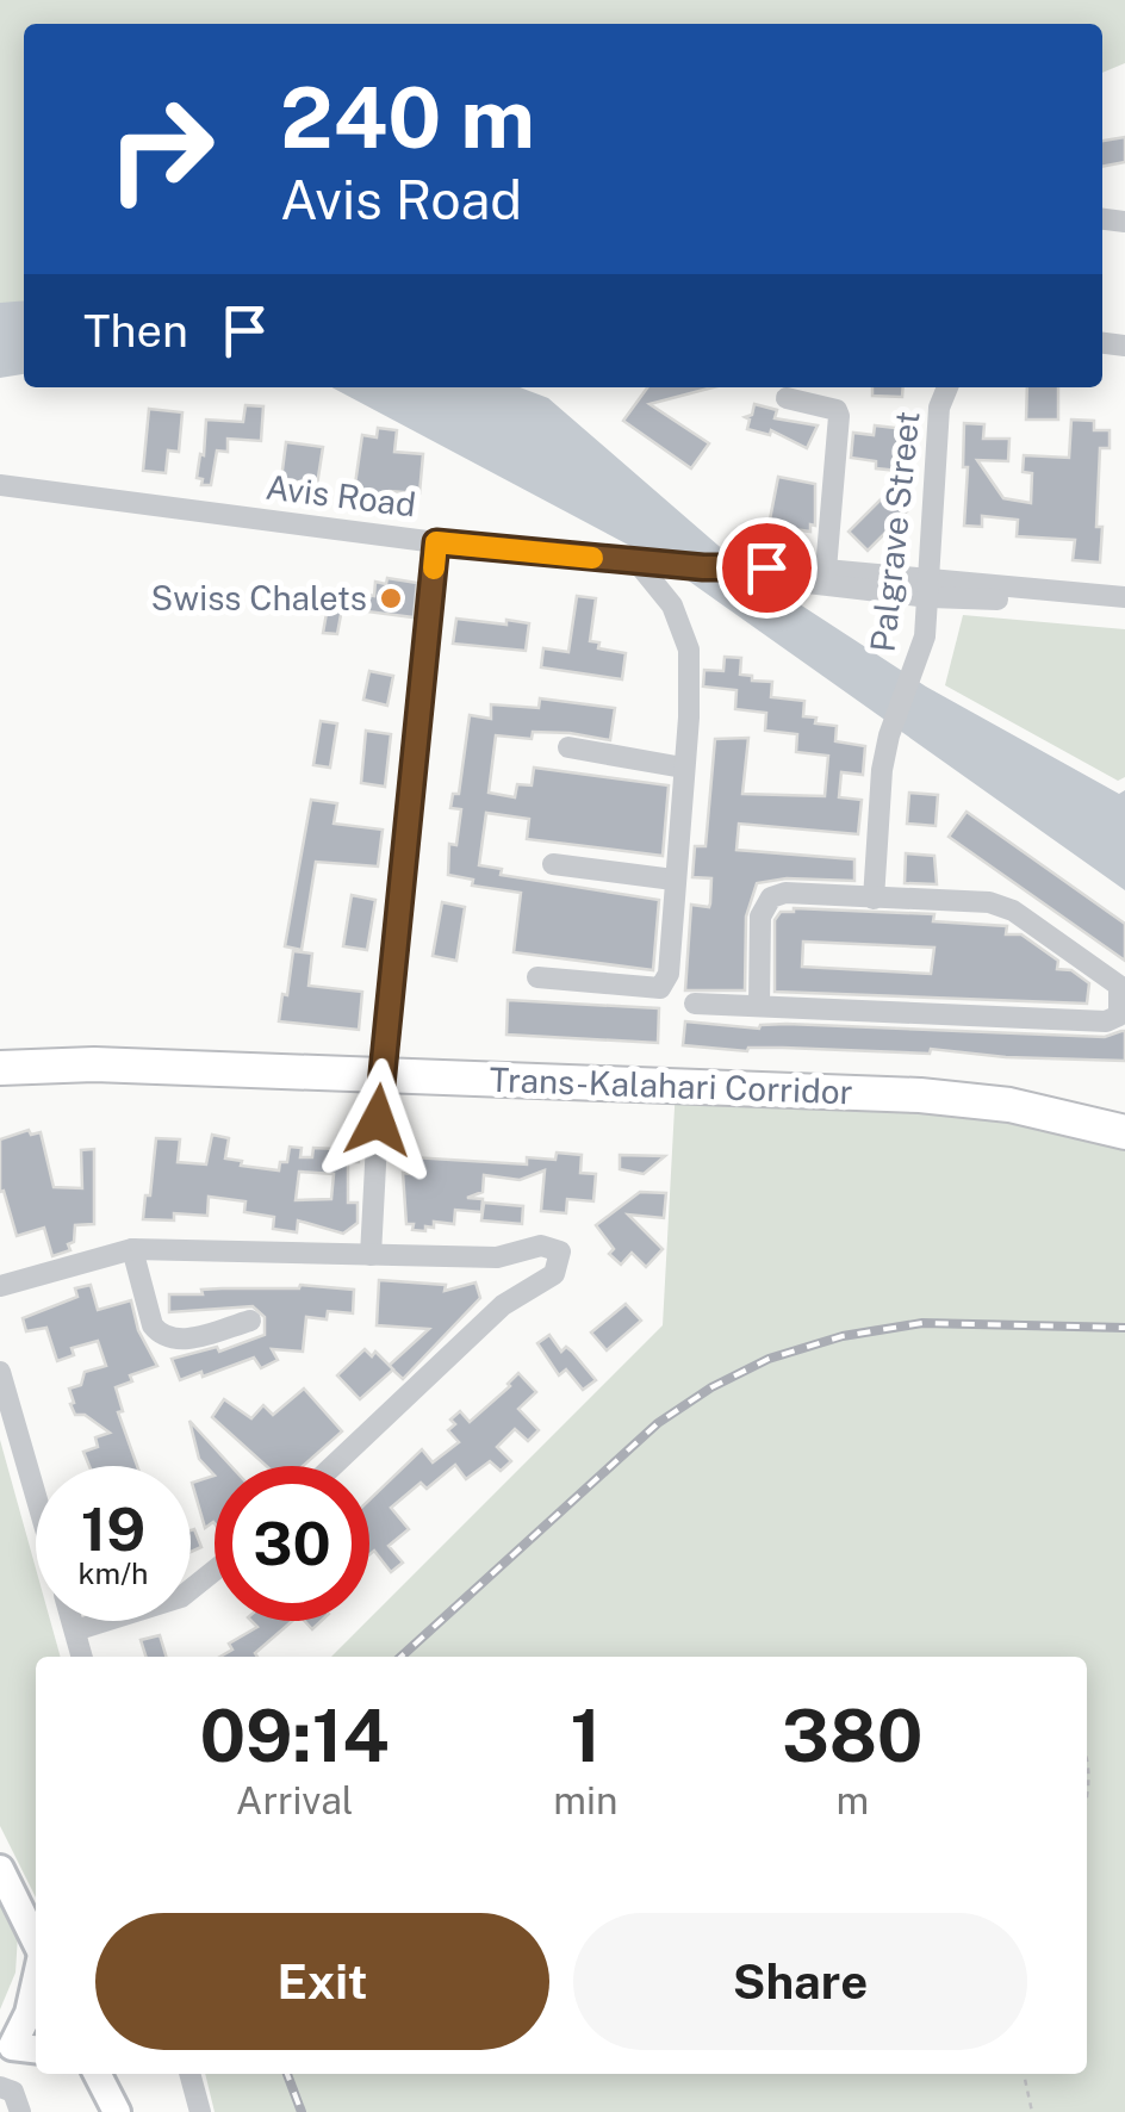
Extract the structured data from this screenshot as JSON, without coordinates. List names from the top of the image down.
{
  "streets": {
    "highway": ["Trans-Kalahari Corridor"],
    "street": ["Avis Road", "Palgrave Street"]
  },
  "crossings": [
    ["Avis Road", "Palgrave Street"]
  ],
  "places": ["Swiss Chalets"],
  "page": {
    "turn": ["240 m", "Avis Road"],
    "then": "Then",
    "speed": "19 km/h",
    "limit": "30",
    "eta": [
      "09:14",
      "Arrival",
      "1",
      "min",
      "380",
      "m"
    ],
    "buttons": ["Exit", "Share"]
  }
}
